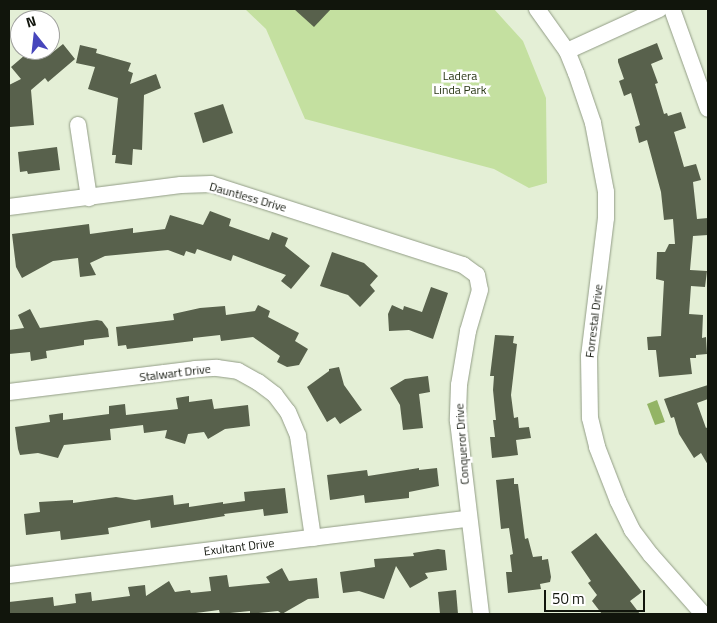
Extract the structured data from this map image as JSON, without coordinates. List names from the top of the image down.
{
  "streets": {
    "street": [
      "Dauntless Drive",
      "Forrestal Drive",
      "Stalwart Drive",
      "Conqueror Drive",
      "Exultant Drive"
    ]
  },
  "crossings": [
    ["Dauntless Drive", "Conqueror Drive"],
    ["Stalwart Drive", "Exultant Drive"],
    ["Conqueror Drive", "Exultant Drive"]
  ],
  "parks": ["Ladera Linda Park"],
  "scale_bar": "50 m",
  "north": "top"
}
